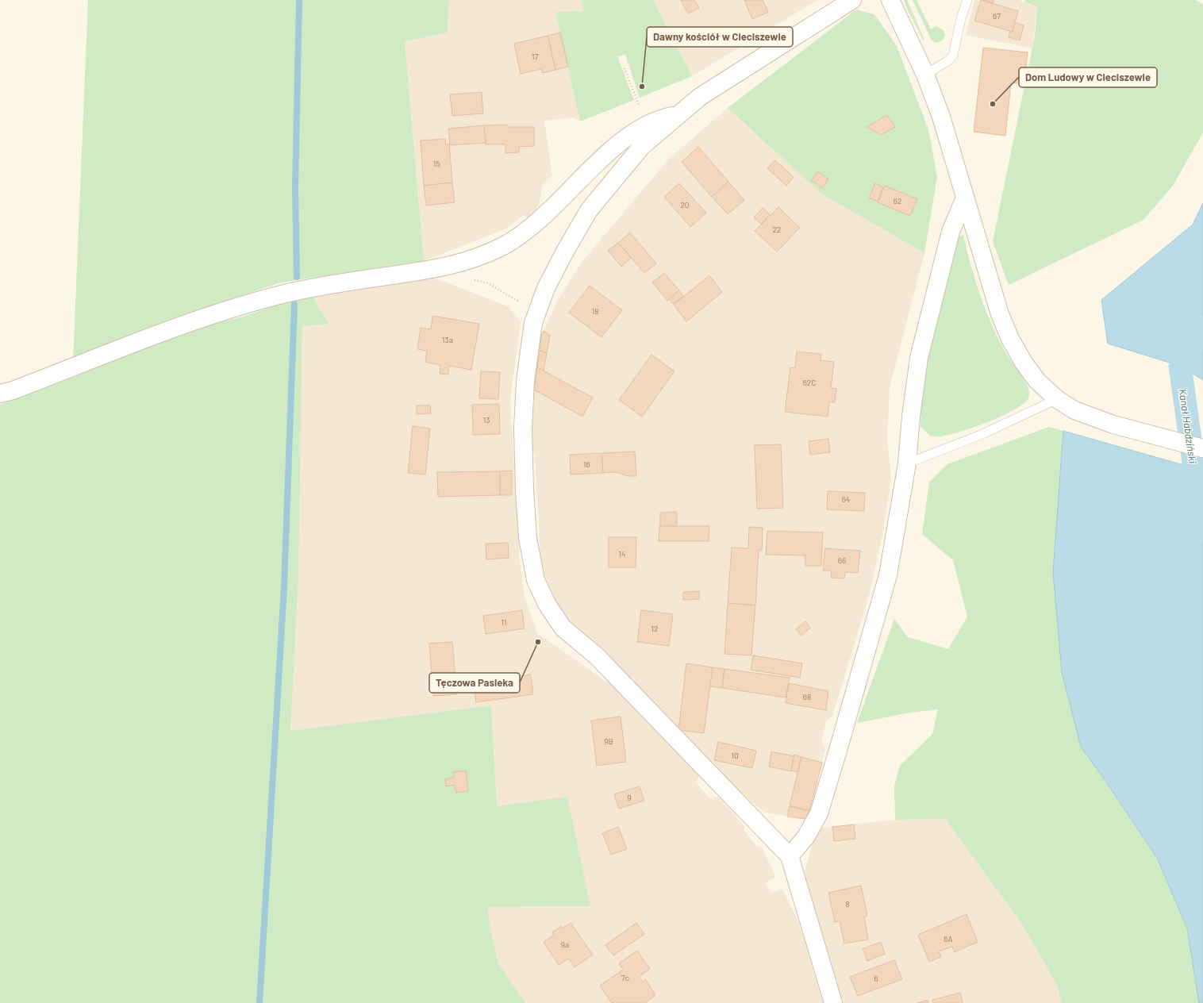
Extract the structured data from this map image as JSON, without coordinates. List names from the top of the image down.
{
  "water": ["Kanał Habdziński"],
  "places": ["Dawny kościół w Cieciszewie", "Dom Ludowy w Cieciszewie", "Tęczowa Pasieka"],
  "house_numbers": [
    "67",
    "17",
    "15",
    "62",
    "20",
    "22",
    "18",
    "13a",
    "62C",
    "13",
    "16",
    "64",
    "14",
    "66",
    "11",
    "12",
    "68",
    "9B",
    "10",
    "9",
    "8",
    "6A",
    "9a",
    "7c",
    "6"
  ]
}
